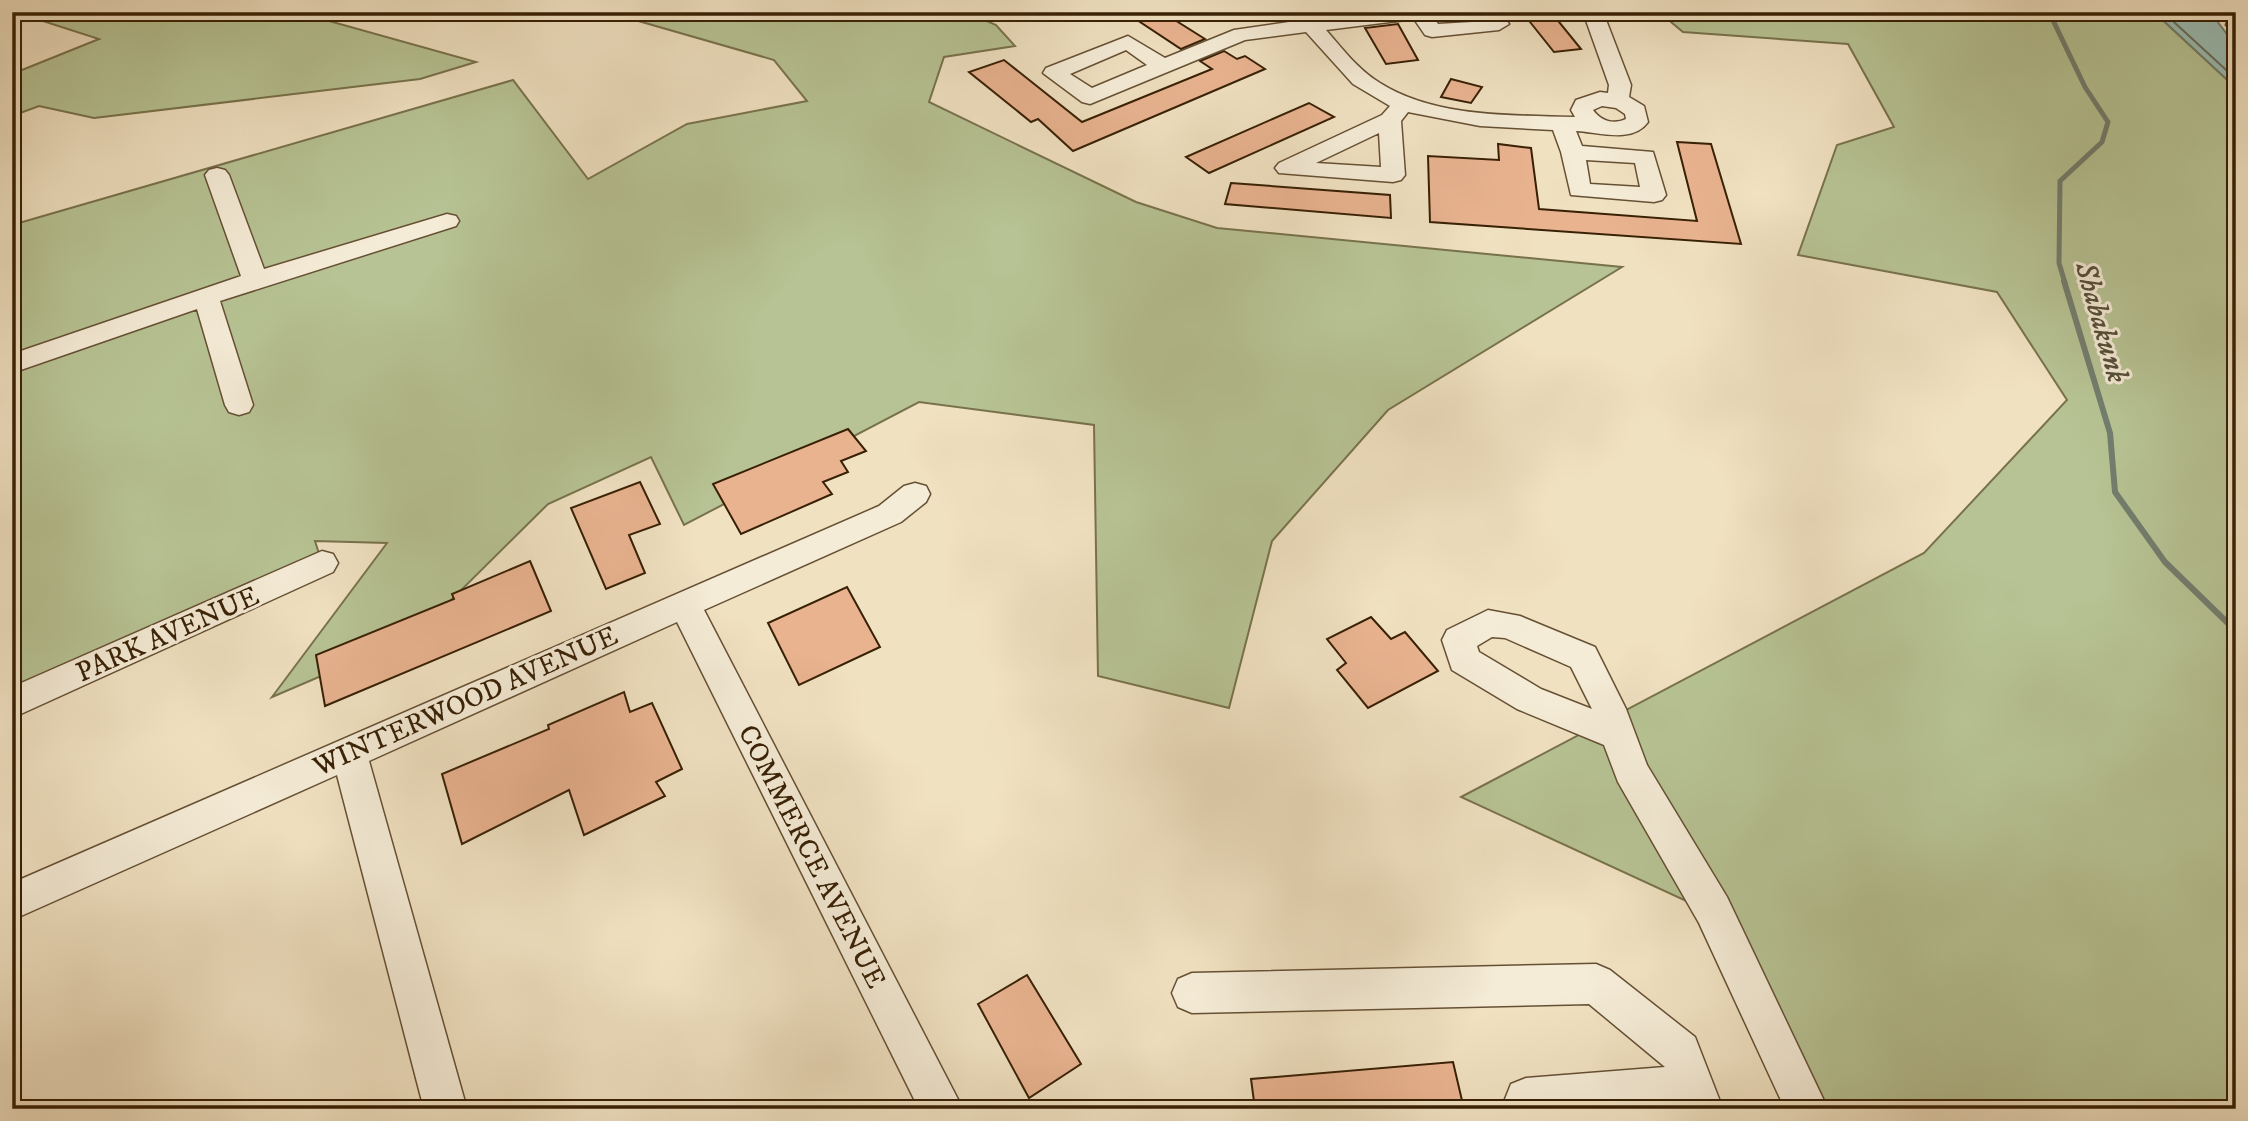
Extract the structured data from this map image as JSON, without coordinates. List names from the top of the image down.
{
  "streets": {
    "street": ["PARK AVENUE", "WINTERWOOD AVENUE", "COMMERCE AVENUE"]
  },
  "crossings": [
    ["WINTERWOOD AVENUE", "COMMERCE AVENUE"]
  ],
  "water": ["Shabakunk"]
}
